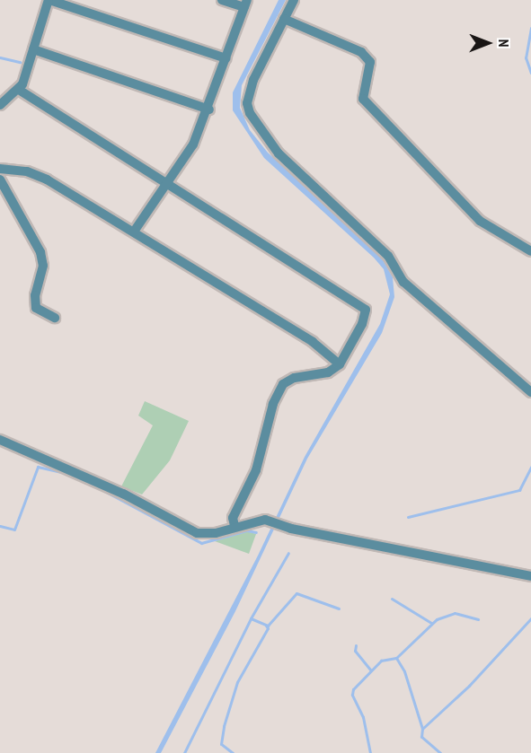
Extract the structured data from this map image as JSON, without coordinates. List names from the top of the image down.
{
  "north": "right"
}
